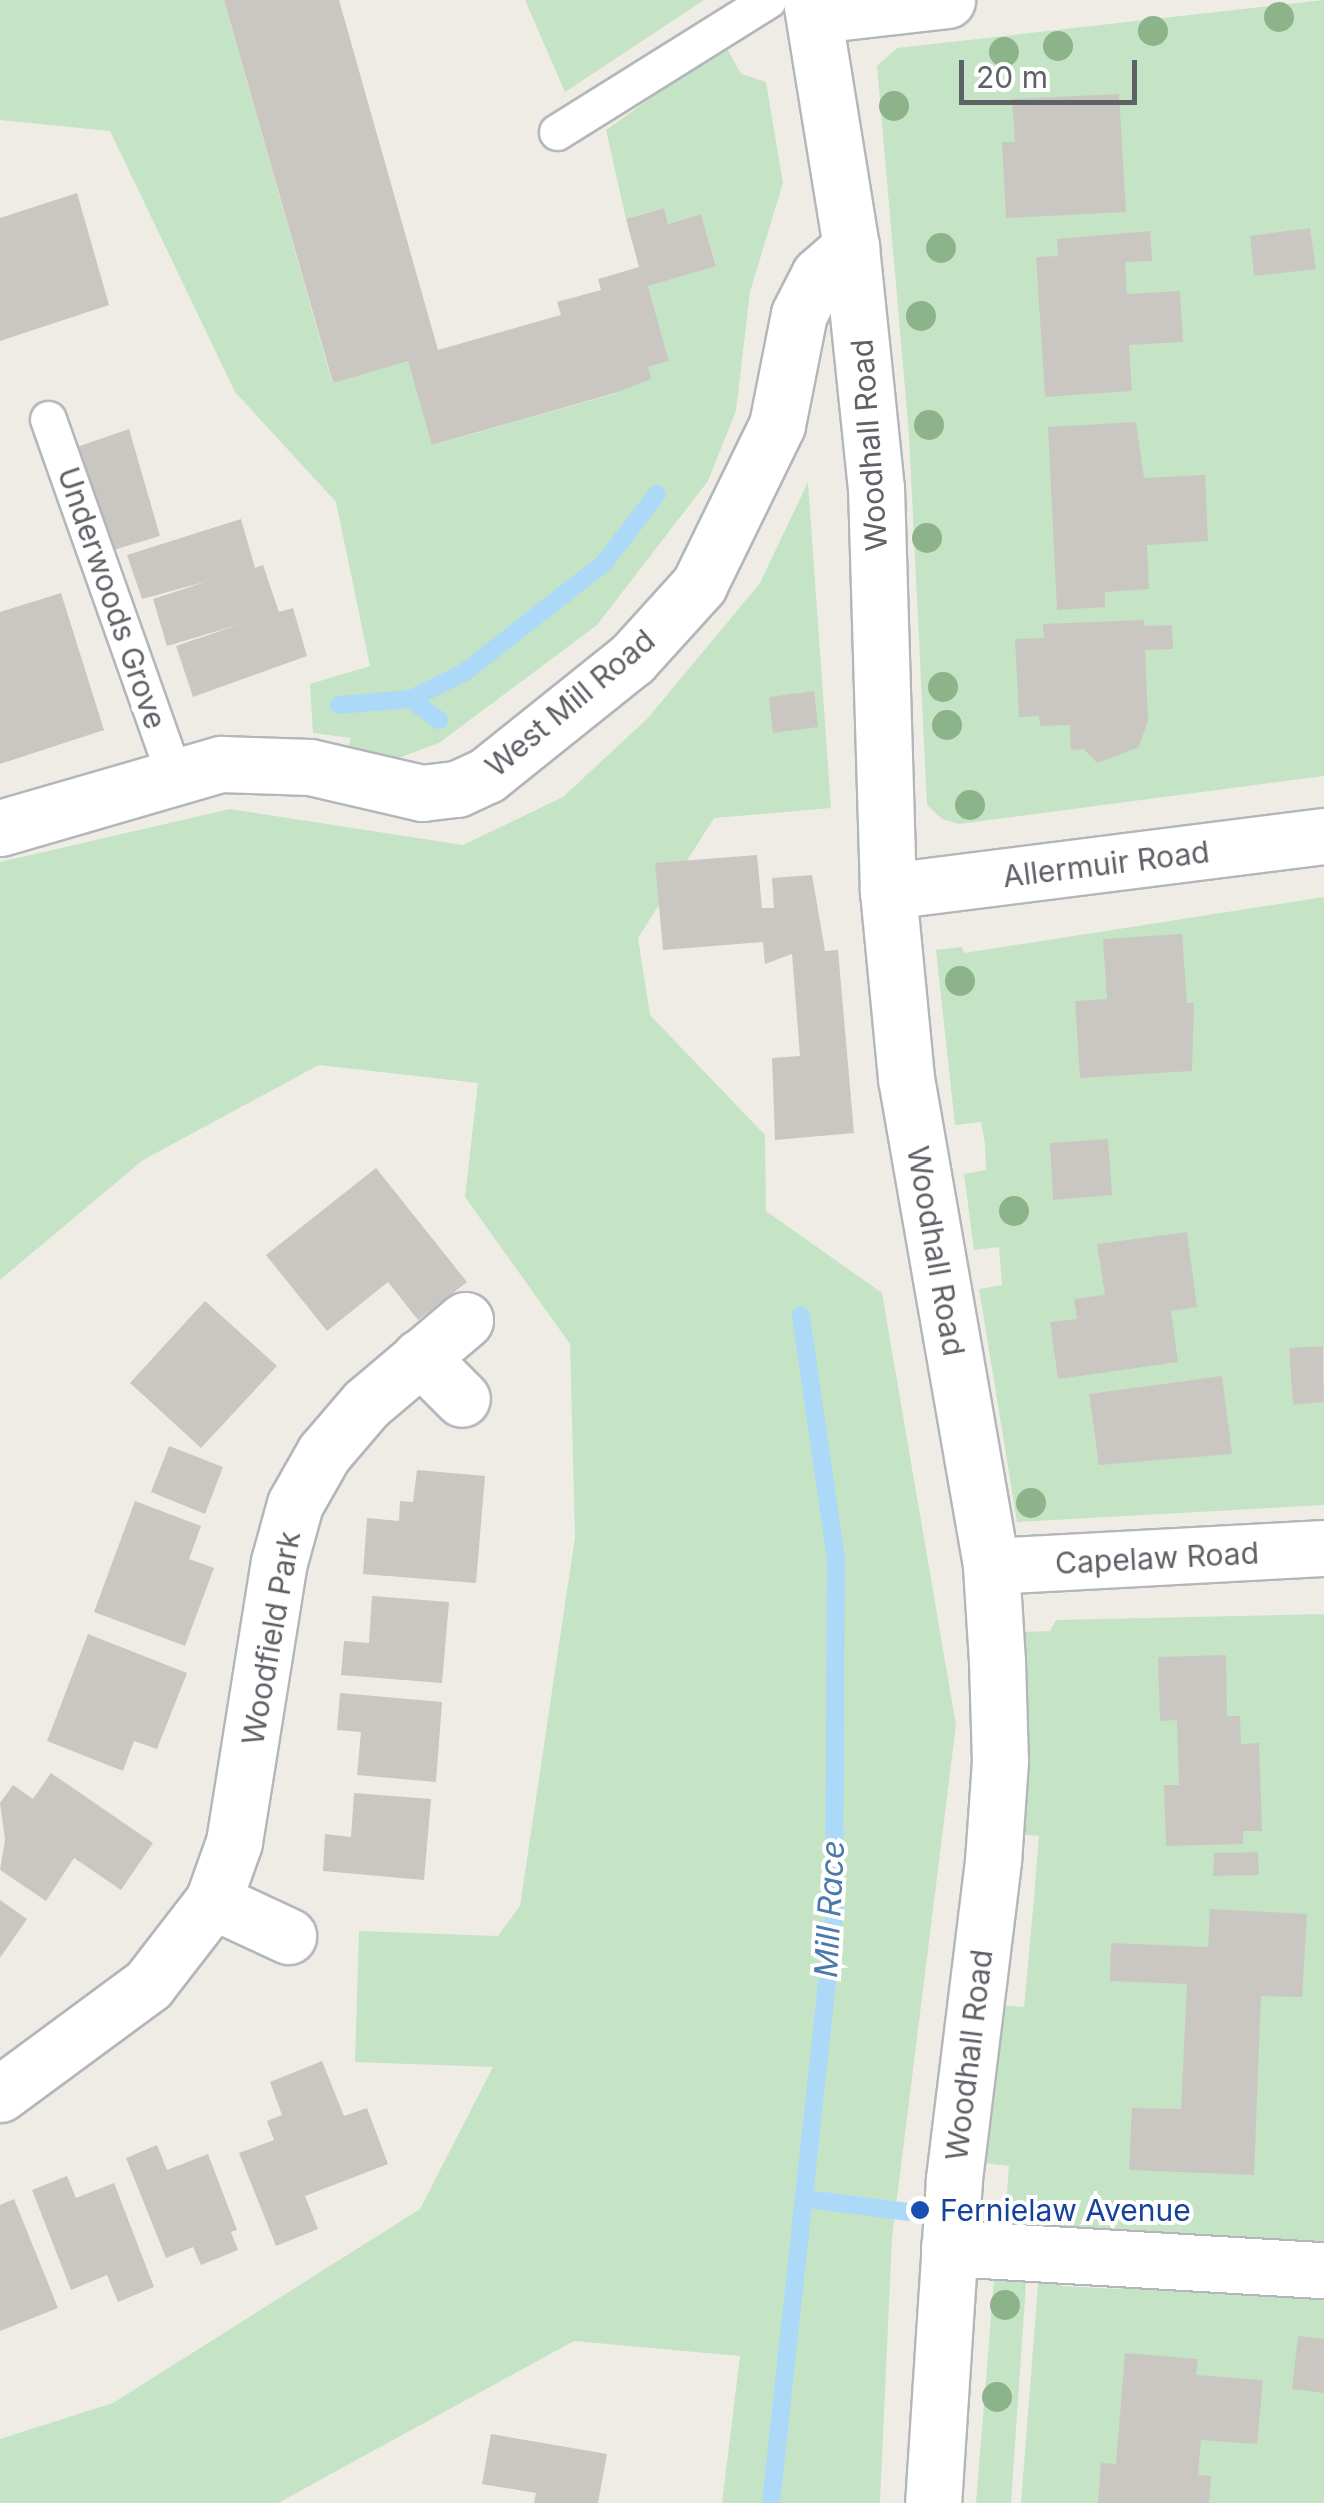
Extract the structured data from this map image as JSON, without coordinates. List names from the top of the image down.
{
  "streets": {
    "street": [
      "Woodhall Road",
      "West Mill Road",
      "Allermuir Road",
      "Capelaw Road",
      "Woodfield Park"
    ],
    "lane": ["Underwoods Grove"]
  },
  "crossings": [
    ["Woodhall Road", "West Mill Road"],
    ["Woodhall Road", "Allermuir Road"],
    ["Woodhall Road", "Capelaw Road"],
    ["Underwoods Grove", "West Mill Road"]
  ],
  "water": ["Mill Race"],
  "places": ["Fernielaw Avenue"],
  "scale_bar": "20 m"
}
